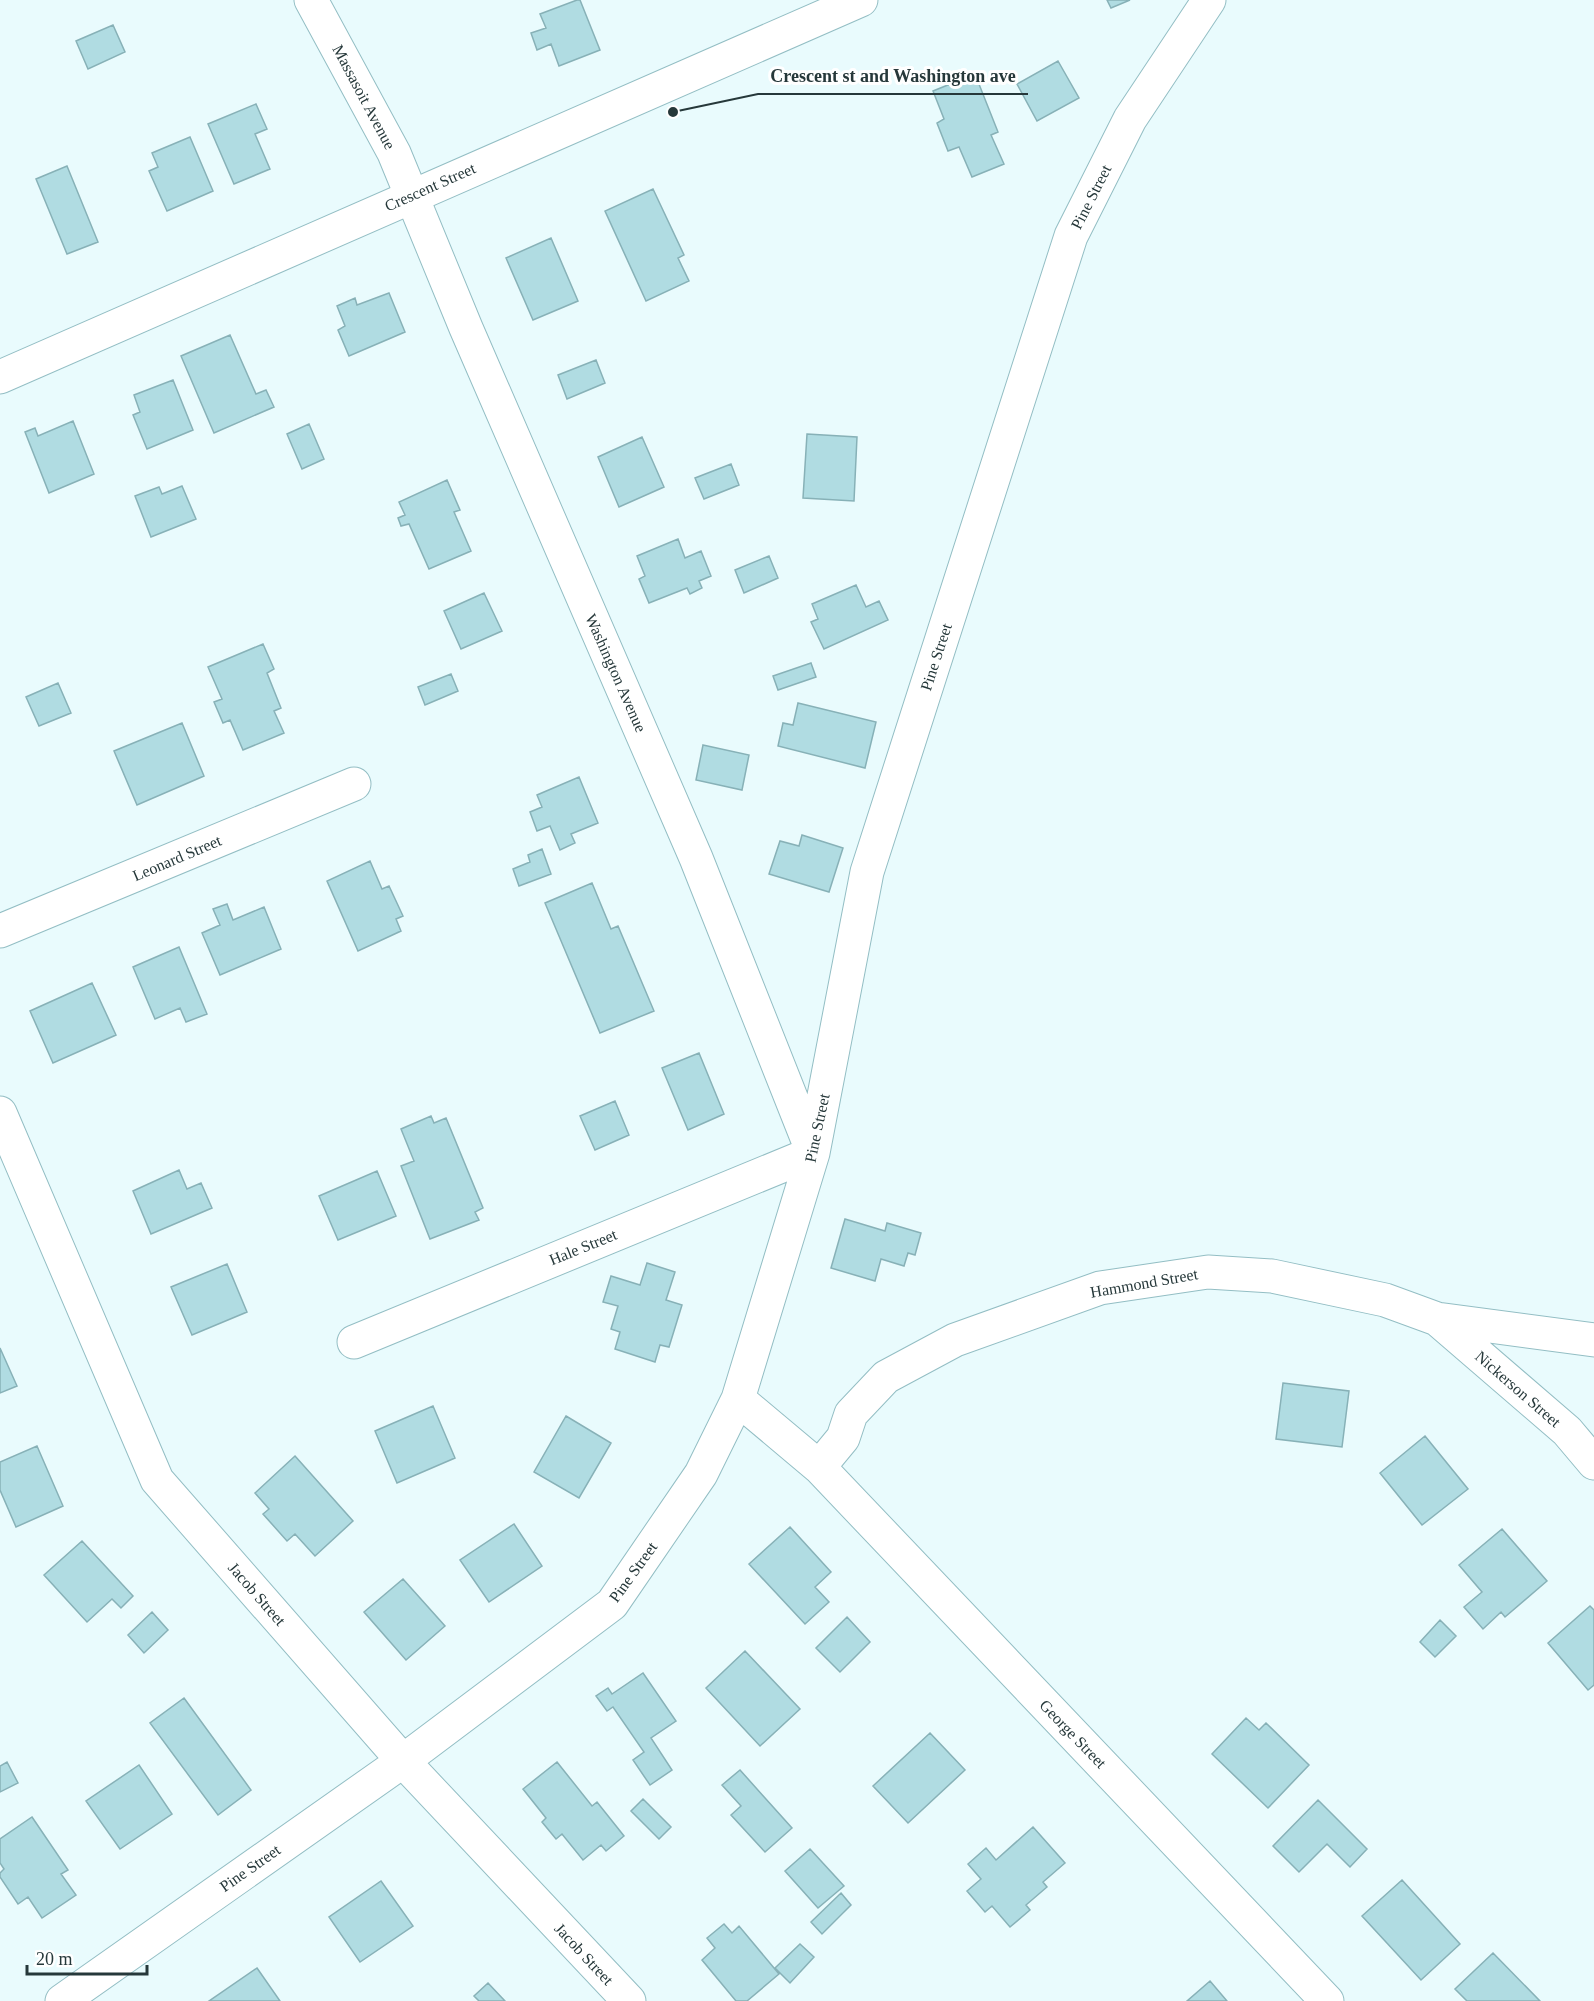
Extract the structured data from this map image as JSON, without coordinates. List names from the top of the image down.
{
  "streets": {
    "street": [
      "Massasoit Avenue",
      "Crescent Street",
      "Pine Street",
      "Washington Avenue",
      "Leonard Street",
      "Hale Street",
      "Hammond Street",
      "Nickerson Street",
      "Jacob Street",
      "George Street"
    ]
  },
  "crossings": [
    ["Massasoit Avenue", "Crescent Street"],
    ["Massasoit Avenue", "Washington Avenue"],
    ["Crescent Street", "Washington Avenue"],
    ["Pine Street", "Washington Avenue"],
    ["Pine Street", "Hale Street"],
    ["Pine Street", "Jacob Street"],
    ["Washington Avenue", "Hale Street"],
    ["Hammond Street", "Nickerson Street"],
    ["Hammond Street", "George Street"]
  ],
  "places": ["Crescent st and Washington ave"],
  "scale_bar": "20 m"
}
